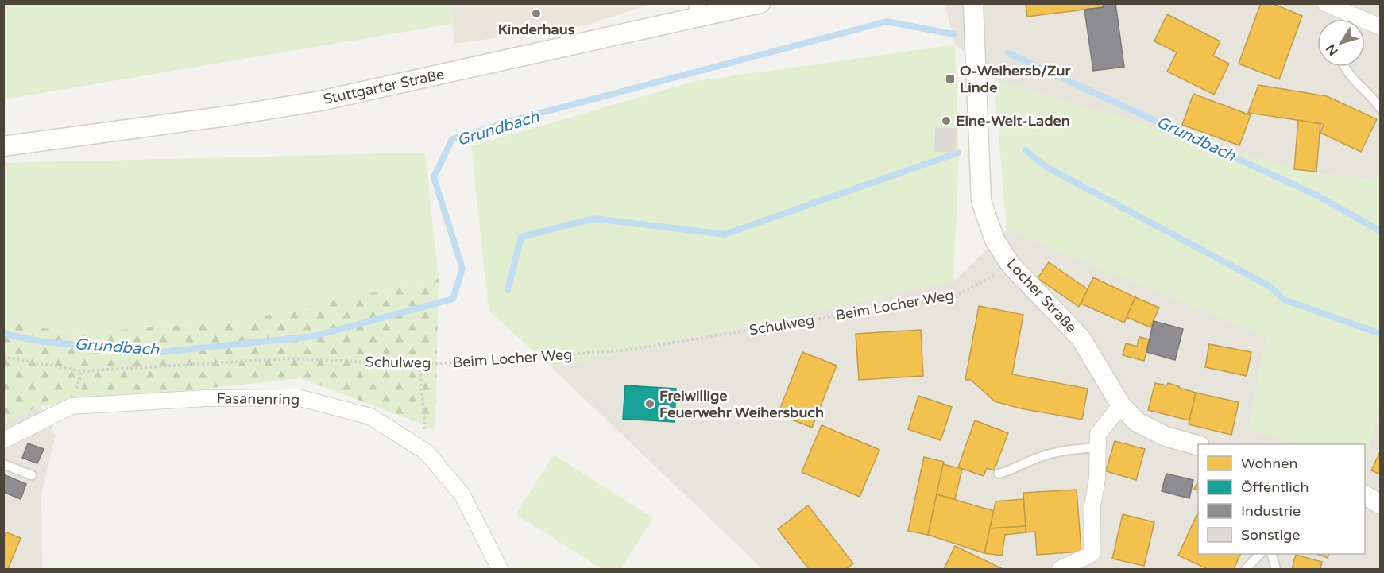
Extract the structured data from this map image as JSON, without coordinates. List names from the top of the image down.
{
  "streets": {
    "street": ["Stuttgarter Straße", "Locher Straße", "Fasanenring"],
    "path": ["Schulweg"]
  },
  "water": ["Grundbach"],
  "places": {
    "other": ["Kinderhaus", "Eine-Welt-Laden", "Freiwillige Feuerwehr Weihersbuch"],
    "transit": ["O-Weihersb/Zur Linde"]
  },
  "legend": [
    "Wohnen",
    "Öffentlich",
    "Industrie",
    "Sonstige"
  ],
  "north": "bottom left"
}
